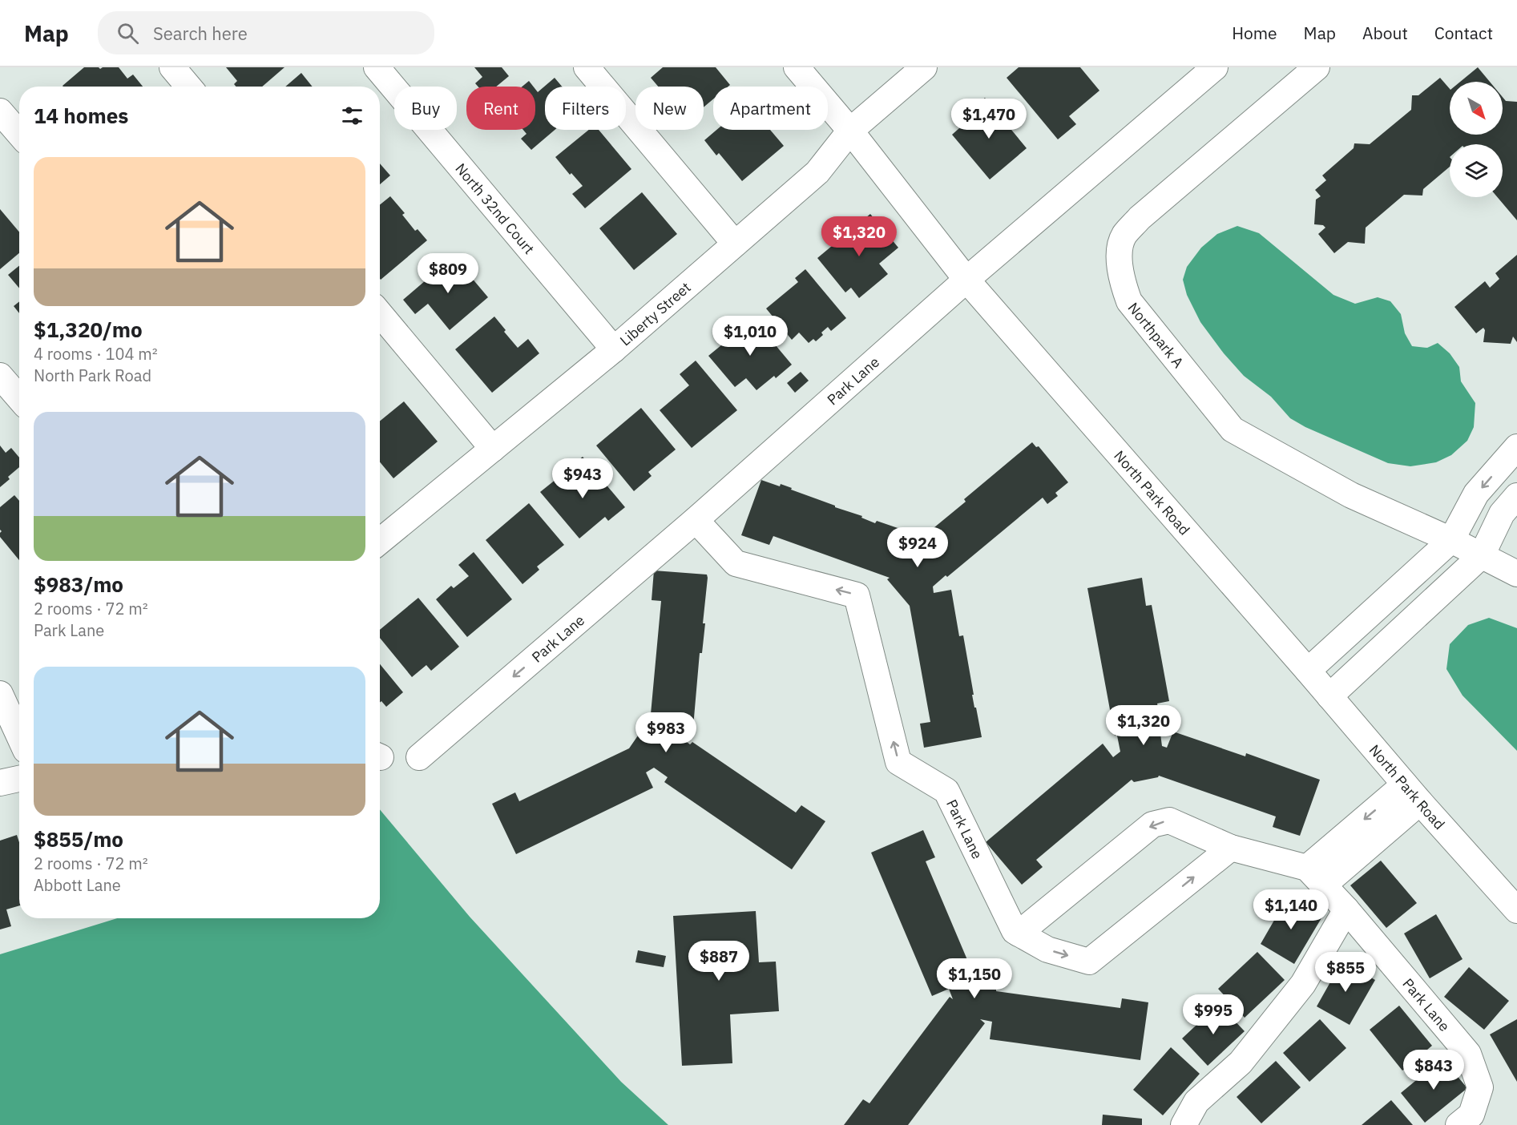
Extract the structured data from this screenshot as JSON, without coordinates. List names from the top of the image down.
{
  "streets": {
    "street": [
      "North 32nd Court",
      "Liberty Street",
      "Northpark A",
      "Park Lane",
      "North Park Road"
    ]
  },
  "crossings": [
    ["North 32nd Court", "Liberty Street"],
    ["Liberty Street", "North Park Road"],
    ["Park Lane", "North Park Road"]
  ],
  "north": "bottom right",
  "page": {
    "header": "Map",
    "search": "Search here",
    "nav": [
      "Home",
      "Map",
      "About",
      "Contact"
    ],
    "chip": [
      "Buy",
      "Rent",
      "Filters",
      "New",
      "Apartment"
    ],
    "heading": "14 homes",
    "price": [
      "$1,470",
      "$1,320",
      "$809",
      "$1,010",
      "$943",
      "$924",
      "$1,320",
      "$983",
      "$1,140",
      "$887",
      "$855",
      "$1,150",
      "$995",
      "$843"
    ],
    "list": [
      {
        "name": "$1,320/mo",
        "note": "4 rooms · 104 m² · North Park Road"
      },
      {
        "name": "$983/mo",
        "note": "2 rooms · 72 m² · Park Lane"
      },
      {
        "name": "$855/mo",
        "note": "2 rooms · 72 m² · Abbott Lane"
      }
    ]
  }
}
